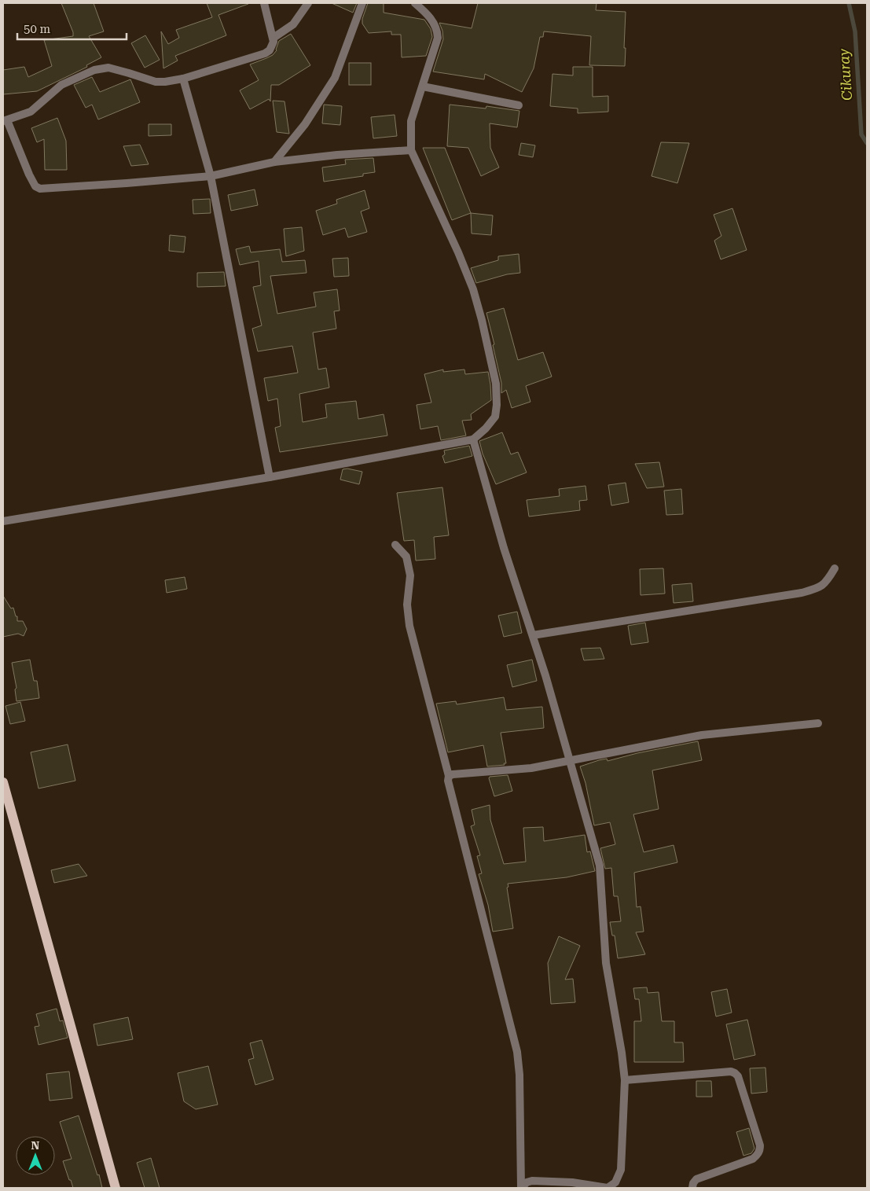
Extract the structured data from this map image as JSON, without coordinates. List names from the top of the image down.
{
  "water": ["Cikuray"],
  "scale_bar": "50 m",
  "north": "top"
}
